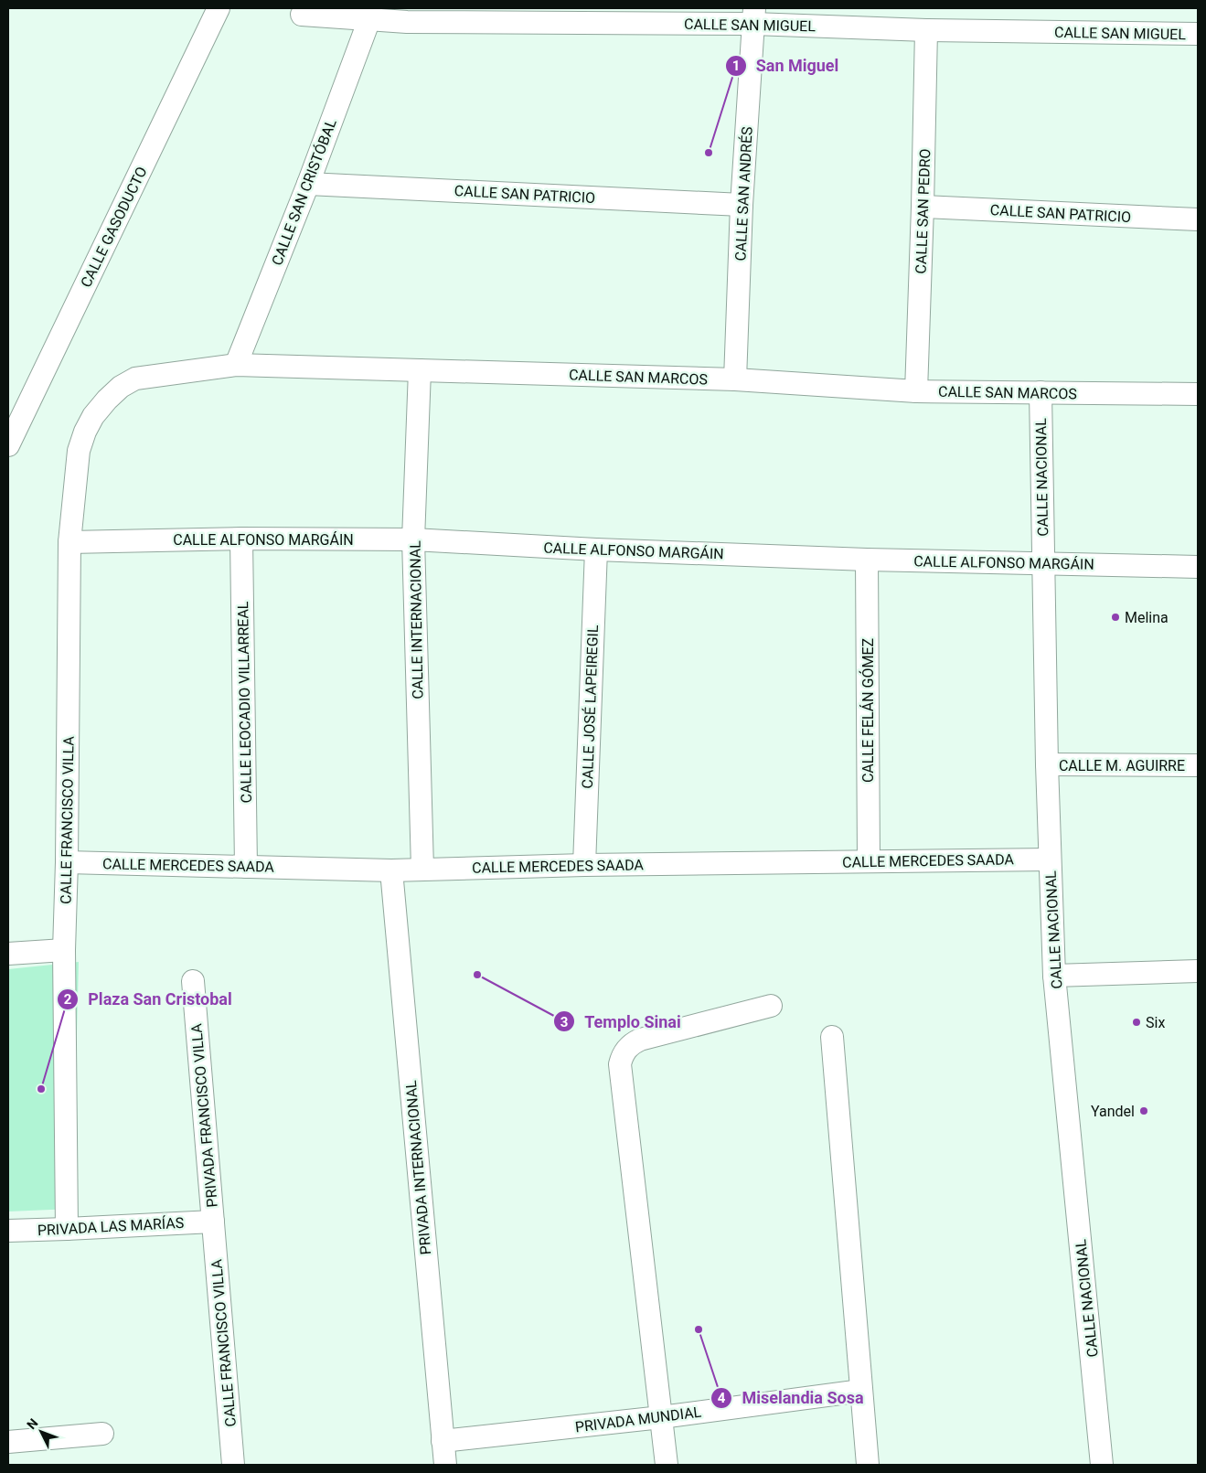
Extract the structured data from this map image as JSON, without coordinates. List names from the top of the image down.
{
  "streets": {
    "street": [
      "CALLE SAN MIGUEL",
      "CALLE SAN CRISTÓBAL",
      "CALLE SAN PATRICIO",
      "CALLE SAN ANDRÉS",
      "CALLE SAN PEDRO",
      "CALLE GASODUCTO",
      "CALLE SAN MARCOS",
      "CALLE NACIONAL",
      "CALLE ALFONSO MARGÁIN",
      "CALLE INTERNACIONAL",
      "CALLE LEOCADIO VILLARREAL",
      "CALLE JOSÉ LAPEIREGIL",
      "CALLE FELÁN GÓMEZ",
      "CALLE M. AGUIRRE",
      "CALLE FRANCISCO VILLA",
      "CALLE MERCEDES SAADA",
      "PRIVADA FRANCISCO VILLA",
      "PRIVADA INTERNACIONAL",
      "PRIVADA LAS MARÍAS",
      "PRIVADA MUNDIAL"
    ]
  },
  "crossings": [
    ["CALLE SAN MIGUEL", "CALLE SAN CRISTÓBAL"],
    ["CALLE SAN MIGUEL", "CALLE SAN ANDRÉS"],
    ["CALLE SAN MIGUEL", "CALLE SAN PEDRO"],
    ["CALLE SAN CRISTÓBAL", "CALLE SAN PATRICIO"],
    ["CALLE SAN CRISTÓBAL", "CALLE SAN MARCOS"],
    ["CALLE SAN PATRICIO", "CALLE SAN ANDRÉS"],
    ["CALLE SAN PATRICIO", "CALLE SAN PEDRO"],
    ["CALLE SAN ANDRÉS", "CALLE SAN MARCOS"],
    ["CALLE SAN PEDRO", "CALLE SAN MARCOS"],
    ["CALLE SAN MARCOS", "CALLE NACIONAL"],
    ["CALLE SAN MARCOS", "CALLE INTERNACIONAL"],
    ["CALLE SAN MARCOS", "CALLE FRANCISCO VILLA"],
    ["CALLE NACIONAL", "CALLE ALFONSO MARGÁIN"],
    ["CALLE NACIONAL", "CALLE M. AGUIRRE"],
    ["CALLE NACIONAL", "CALLE MERCEDES SAADA"],
    ["CALLE ALFONSO MARGÁIN", "CALLE INTERNACIONAL"],
    ["CALLE ALFONSO MARGÁIN", "CALLE LEOCADIO VILLARREAL"],
    ["CALLE ALFONSO MARGÁIN", "CALLE JOSÉ LAPEIREGIL"],
    ["CALLE ALFONSO MARGÁIN", "CALLE FELÁN GÓMEZ"],
    ["CALLE ALFONSO MARGÁIN", "CALLE FRANCISCO VILLA"],
    ["CALLE INTERNACIONAL", "CALLE MERCEDES SAADA"],
    ["CALLE LEOCADIO VILLARREAL", "CALLE MERCEDES SAADA"],
    ["CALLE JOSÉ LAPEIREGIL", "CALLE MERCEDES SAADA"],
    ["CALLE FELÁN GÓMEZ", "CALLE MERCEDES SAADA"],
    ["CALLE FRANCISCO VILLA", "CALLE MERCEDES SAADA"],
    ["CALLE FRANCISCO VILLA", "PRIVADA FRANCISCO VILLA"],
    ["CALLE FRANCISCO VILLA", "PRIVADA LAS MARÍAS"],
    ["CALLE MERCEDES SAADA", "PRIVADA INTERNACIONAL"],
    ["PRIVADA FRANCISCO VILLA", "PRIVADA LAS MARÍAS"],
    ["PRIVADA INTERNACIONAL", "PRIVADA MUNDIAL"]
  ],
  "places": [
    "San Miguel",
    "Melina",
    "Templo Sinai",
    "Six",
    "Plaza San Cristobal",
    "Yandel",
    "Miselandia Sosa"
  ],
  "north": "top left"
}
